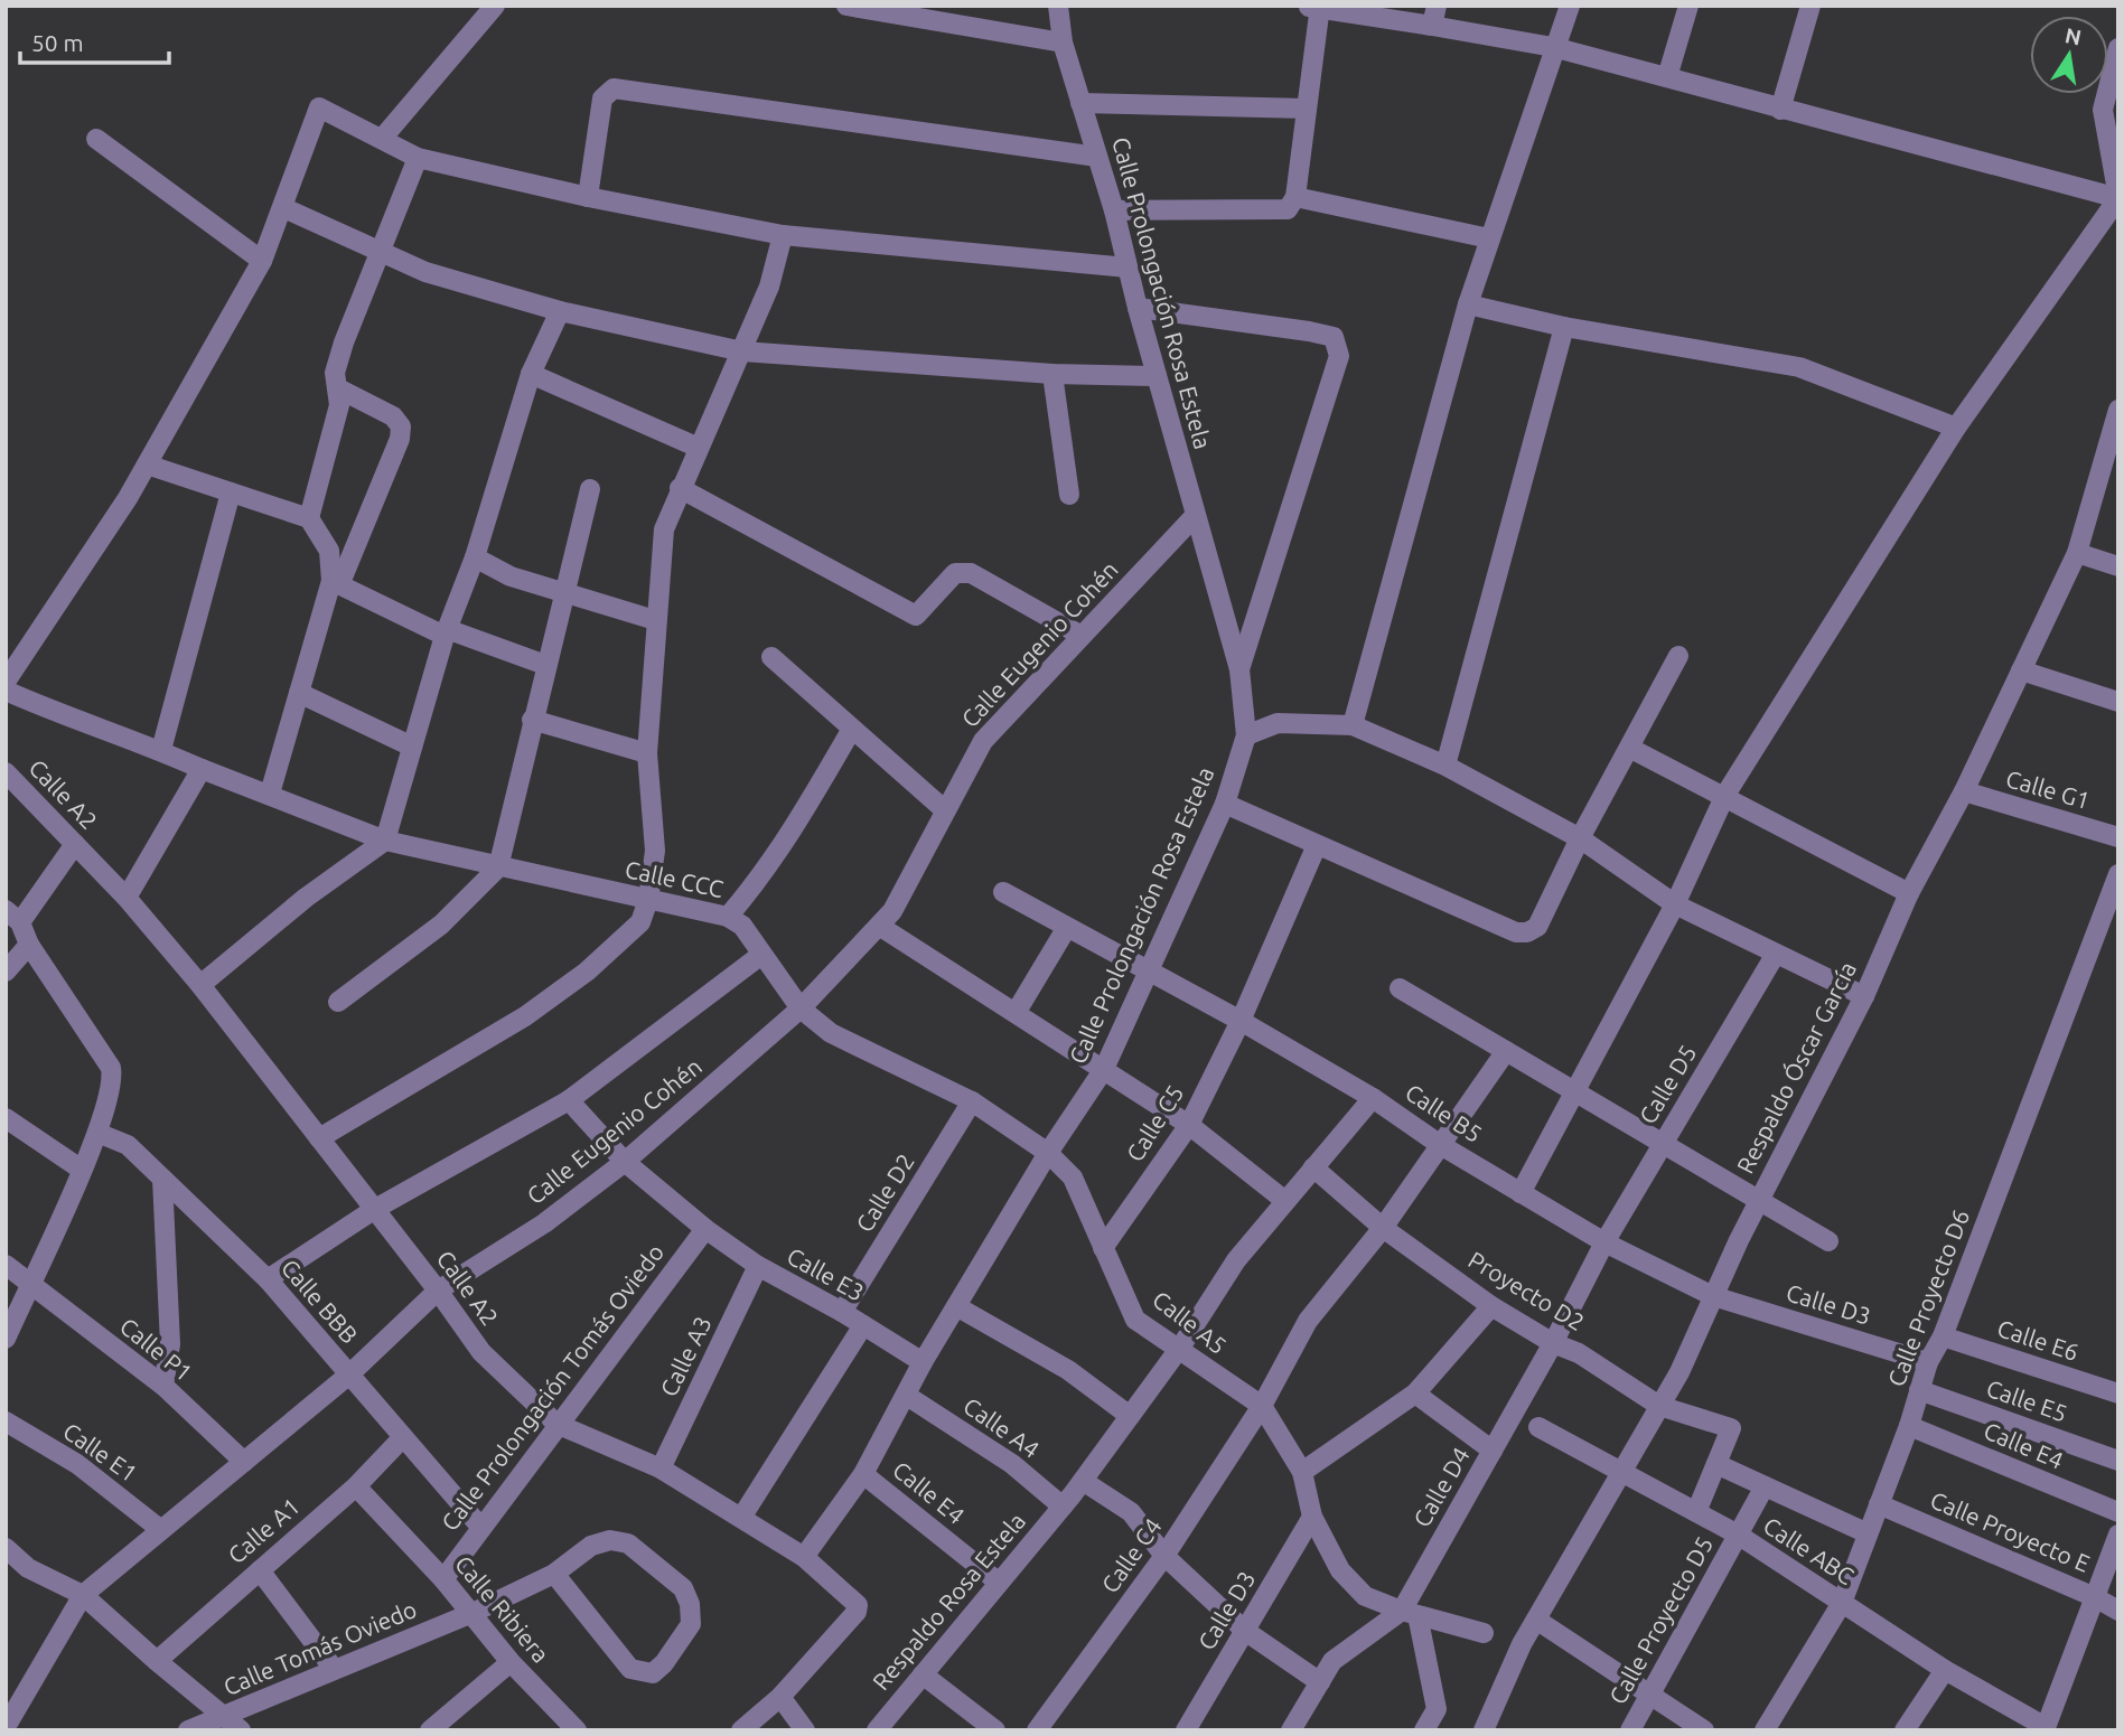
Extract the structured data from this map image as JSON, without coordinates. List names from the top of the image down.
{
  "streets": {
    "street": [
      "Calle Prolongación Rosa Estela",
      "Calle Eugenio Cohén",
      "Calle G1",
      "Calle A2",
      "Calle CCC",
      "Respaldo Óscar García",
      "Calle D5",
      "Calle B5",
      "Calle C5",
      "Calle D2",
      "Calle E3",
      "Proyecto D2",
      "Calle Proyecto D6",
      "Calle BBB",
      "Calle D3",
      "Calle A5",
      "Calle E6",
      "Calle P1",
      "Calle A3",
      "Calle Prolongación Tomás Oviedo",
      "Calle E5",
      "Calle A4",
      "Calle E4",
      "Calle E1",
      "Calle D4",
      "Calle A1",
      "Calle Proyecto E",
      "Calle ABC",
      "Calle C4",
      "Respaldo Rosa Estela",
      "Calle Ribiera",
      "Calle Proyecto D5",
      "Calle Tomás Oviedo"
    ]
  },
  "crossings": [
    ["Calle Prolongación Rosa Estela", "Calle Eugenio Cohén"],
    ["Calle Prolongación Rosa Estela", "Calle A2"],
    ["Calle Prolongación Rosa Estela", "Calle B5"],
    ["Calle Prolongación Rosa Estela", "Calle E3"],
    ["Calle Prolongación Rosa Estela", "Calle A5"],
    ["Calle Prolongación Rosa Estela", "Calle A4"],
    ["Calle Prolongación Rosa Estela", "Calle E4"],
    ["Calle Eugenio Cohén", "Calle A2"],
    ["Calle Eugenio Cohén", "Calle CCC"],
    ["Calle Eugenio Cohén", "Calle E3"],
    ["Calle Eugenio Cohén", "Calle BBB"],
    ["Calle Eugenio Cohén", "Calle P1"],
    ["Calle Eugenio Cohén", "Calle E1"],
    ["Calle G1", "Respaldo Óscar García"],
    ["Calle A2", "Calle A3"],
    ["Calle A2", "Calle Prolongación Tomás Oviedo"],
    ["Calle CCC", "Calle D2"],
    ["Calle CCC", "Calle A5"],
    ["Respaldo Óscar García", "Calle B5"],
    ["Respaldo Óscar García", "Proyecto D2"],
    ["Respaldo Óscar García", "Calle D3"],
    ["Respaldo Óscar García", "Calle ABC"],
    ["Calle D5", "Calle B5"],
    ["Calle D5", "Calle D4"],
    ["Calle B5", "Calle C5"],
    ["Calle B5", "Calle D3"],
    ["Calle B5", "Calle D4"],
    ["Calle B5", "Respaldo Rosa Estela"],
    ["Calle C5", "Calle A5"],
    ["Calle D2", "Calle E3"],
    ["Calle D2", "Calle A5"],
    ["Calle E3", "Calle A3"],
    ["Calle E3", "Calle Prolongación Tomás Oviedo"],
    ["Proyecto D2", "Calle D4"],
    ["Proyecto D2", "Calle C4"],
    ["Proyecto D2", "Respaldo Rosa Estela"],
    ["Calle Proyecto D6", "Calle D3"],
    ["Calle Proyecto D6", "Calle E6"],
    ["Calle Proyecto D6", "Calle E5"],
    ["Calle Proyecto D6", "Calle E4"],
    ["Calle Proyecto D6", "Calle Proyecto E"],
    ["Calle Proyecto D6", "Calle ABC"],
    ["Calle BBB", "Calle Prolongación Tomás Oviedo"],
    ["Calle BBB", "Calle A1"],
    ["Calle D3", "Calle A5"],
    ["Calle A5", "Calle D4"],
    ["Calle A5", "Calle C4"],
    ["Calle A5", "Respaldo Rosa Estela"],
    ["Calle Prolongación Tomás Oviedo", "Calle Ribiera"],
    ["Calle A4", "Respaldo Rosa Estela"],
    ["Calle E4", "Respaldo Rosa Estela"],
    ["Calle A1", "Calle Ribiera"],
    ["Calle ABC", "Calle Proyecto D5"],
    ["Calle Ribiera", "Calle Tomás Oviedo"]
  ],
  "scale_bar": "50 m",
  "north": "top"
}
